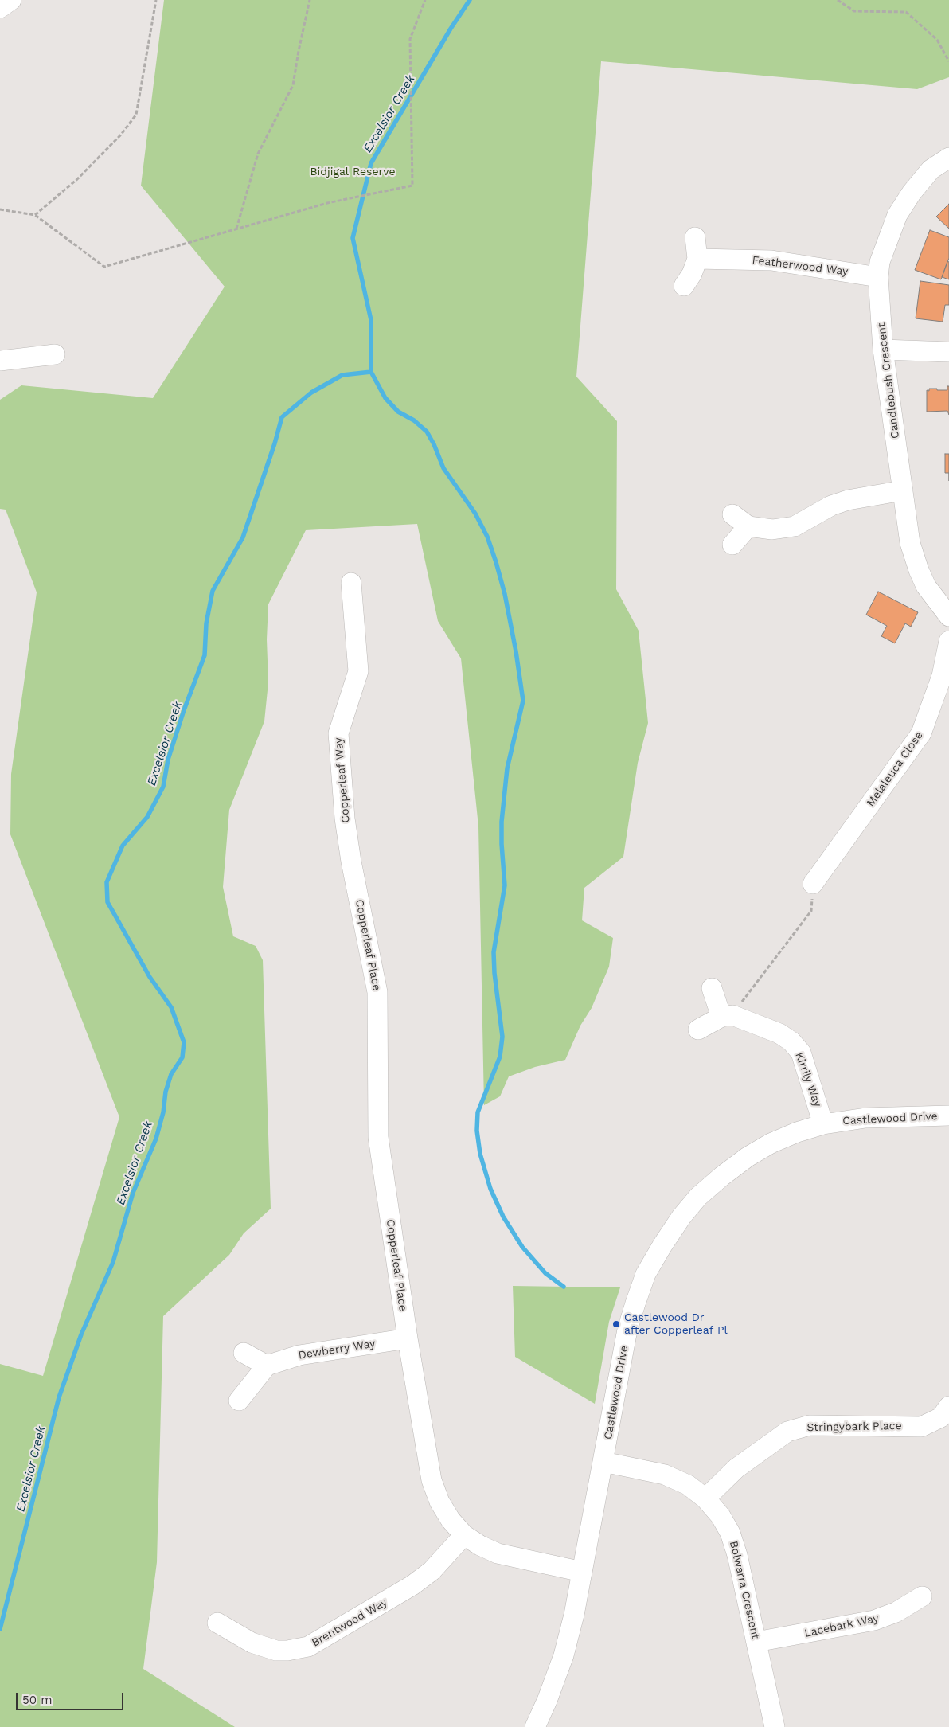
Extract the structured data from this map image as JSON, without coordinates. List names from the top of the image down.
{
  "streets": {
    "street": [
      "Featherwood Way",
      "Candlebush Crescent",
      "Melaleuca Close",
      "Copperleaf Way",
      "Copperleaf Place",
      "Kirrily Way",
      "Castlewood Drive",
      "Dewberry Way",
      "Stringybark Place",
      "Bolwarra Crescent",
      "Brentwood Way",
      "Lacebark Way"
    ]
  },
  "crossings": [
    ["Featherwood Way", "Candlebush Crescent"],
    ["Copperleaf Way", "Copperleaf Place"],
    ["Copperleaf Place", "Castlewood Drive"],
    ["Copperleaf Place", "Dewberry Way"],
    ["Copperleaf Place", "Brentwood Way"],
    ["Kirrily Way", "Castlewood Drive"],
    ["Castlewood Drive", "Bolwarra Crescent"],
    ["Stringybark Place", "Bolwarra Crescent"],
    ["Bolwarra Crescent", "Lacebark Way"]
  ],
  "water": ["Excelsior Creek"],
  "parks": ["Bidjigal Reserve"],
  "places": ["Castlewood Dr after Copperleaf Pl"],
  "scale_bar": "50 m"
}
